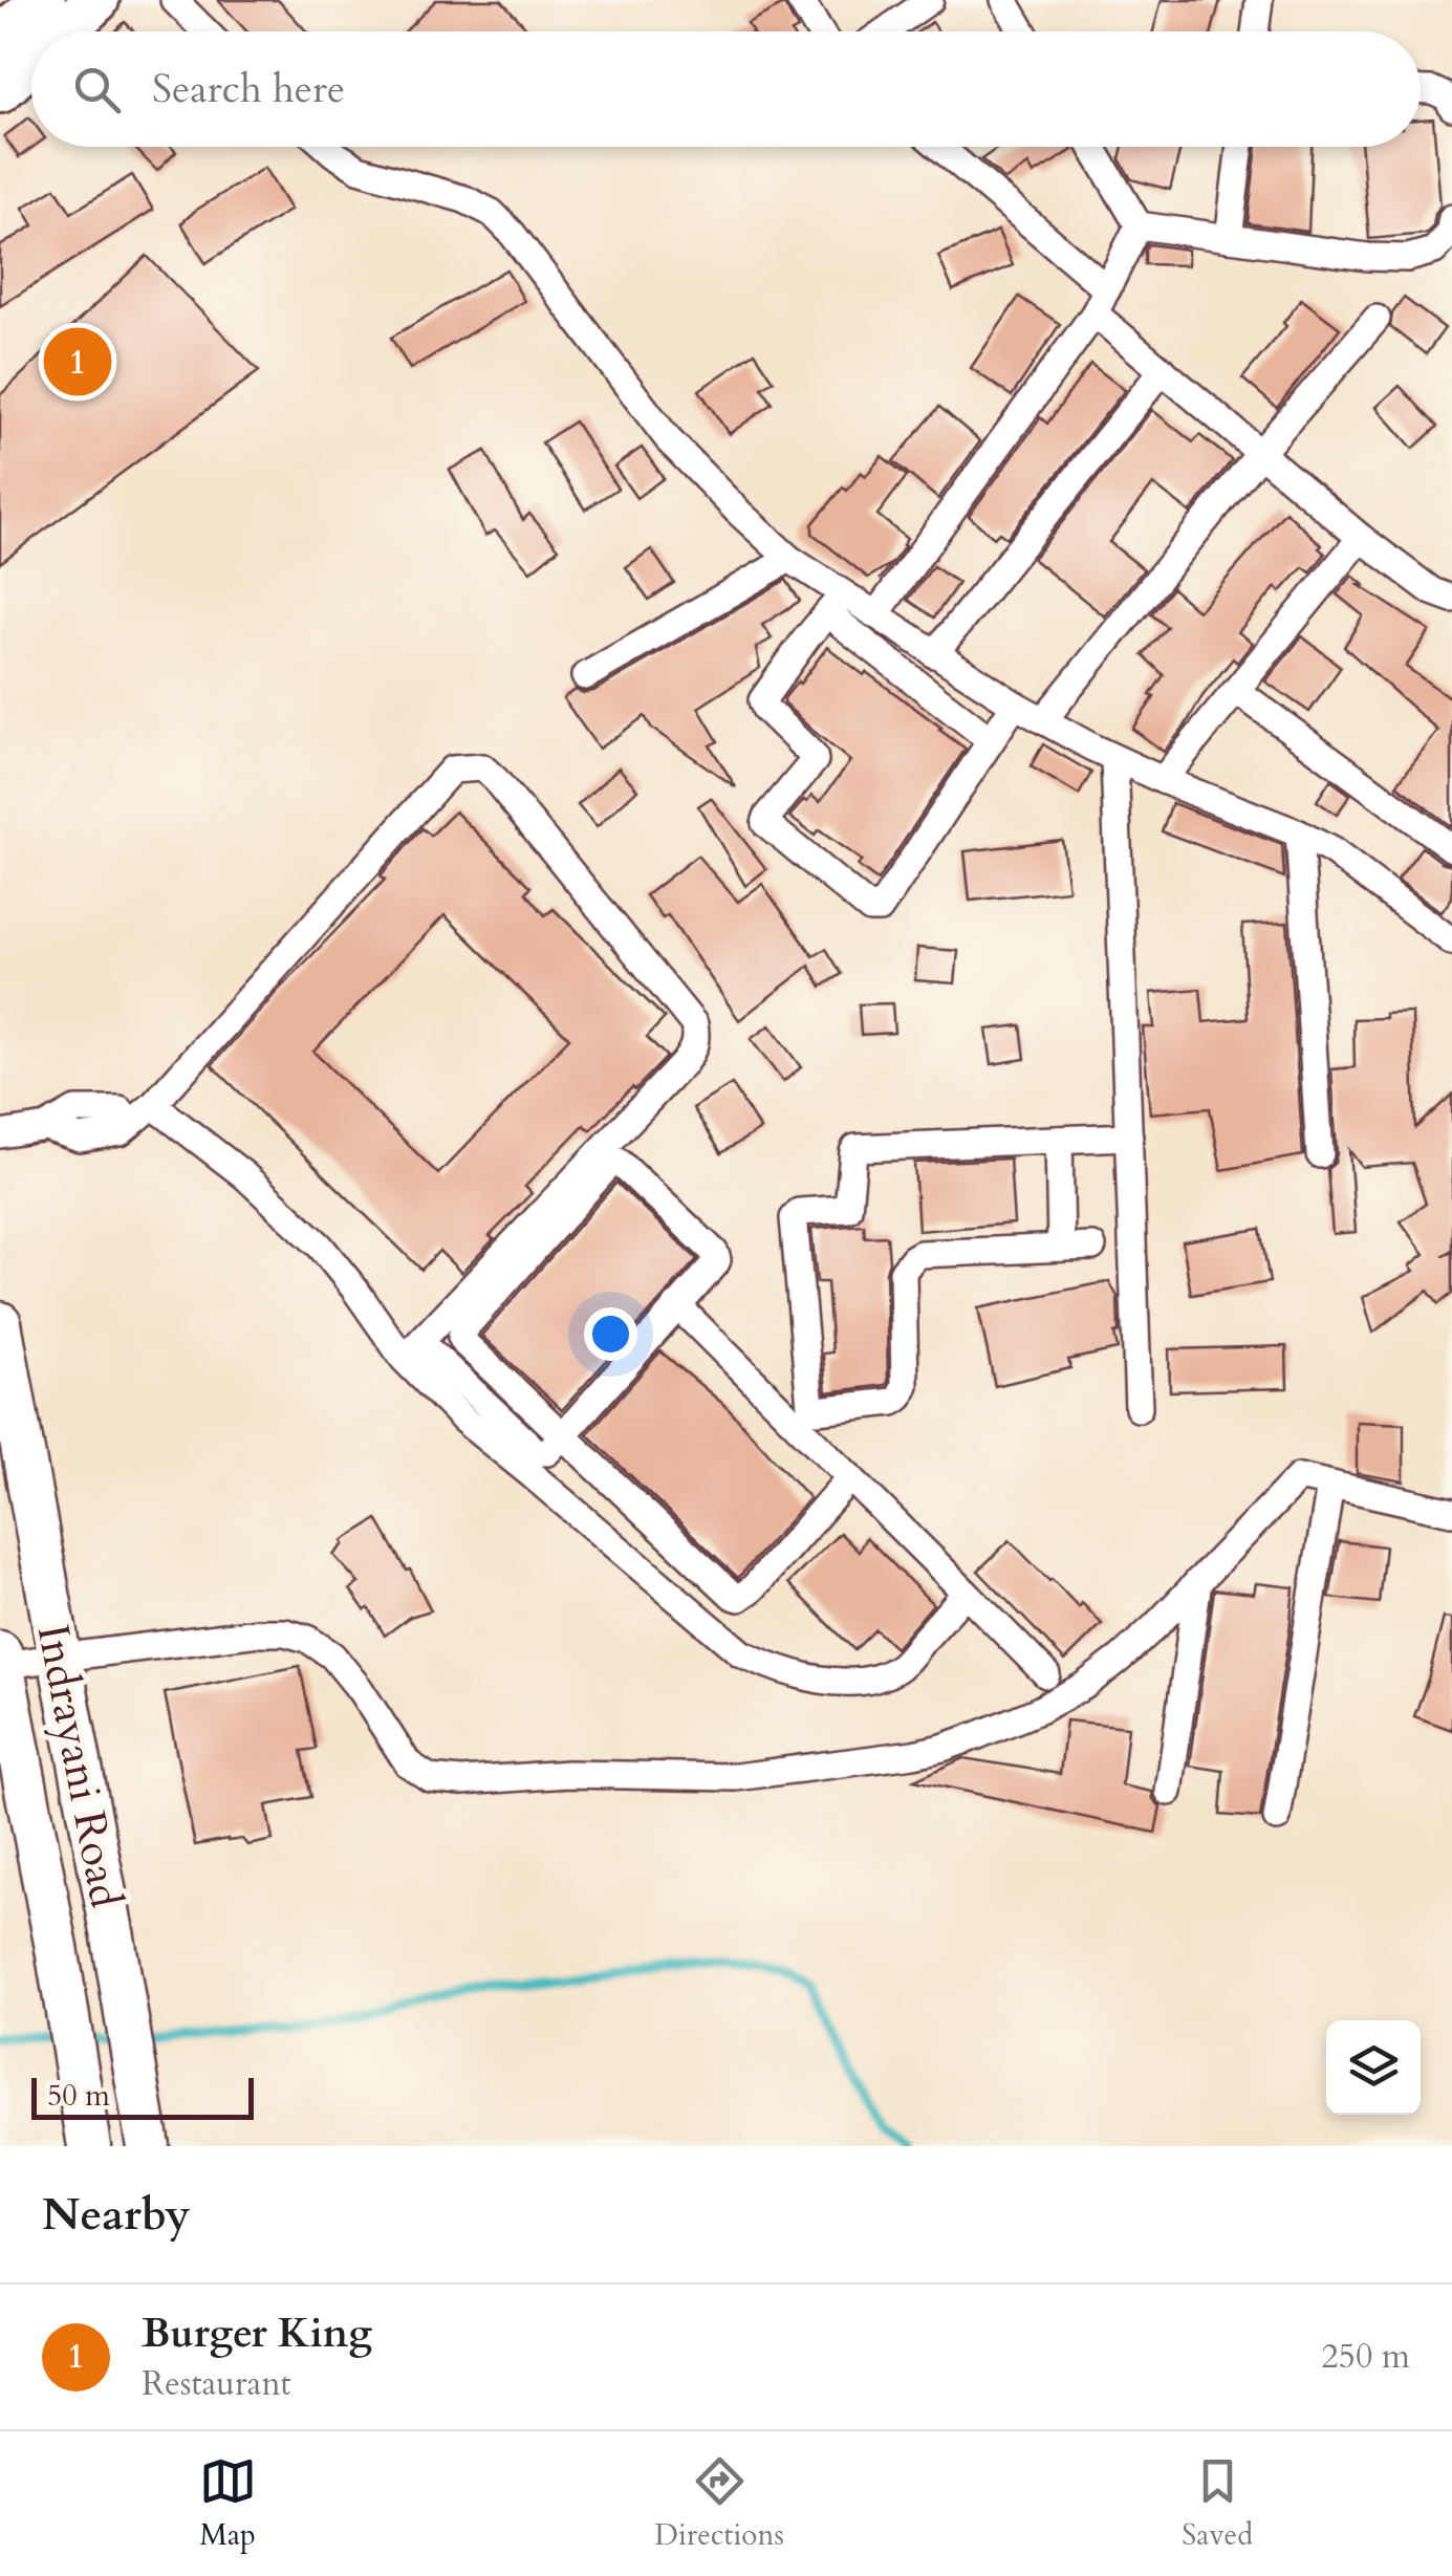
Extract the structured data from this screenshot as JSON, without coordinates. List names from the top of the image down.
{
  "streets": {
    "main road": ["Indrayani Road"]
  },
  "scale_bar": "50 m",
  "page": {
    "search": "Search here",
    "pins": "1",
    "scale": "50 m",
    "heading": "Nearby",
    "list": [
      {
        "mark": "1",
        "name": "Burger King",
        "note": "Restaurant",
        "value": "250 m"
      }
    ],
    "nav": ["Map", "Directions", "Saved"]
  }
}
